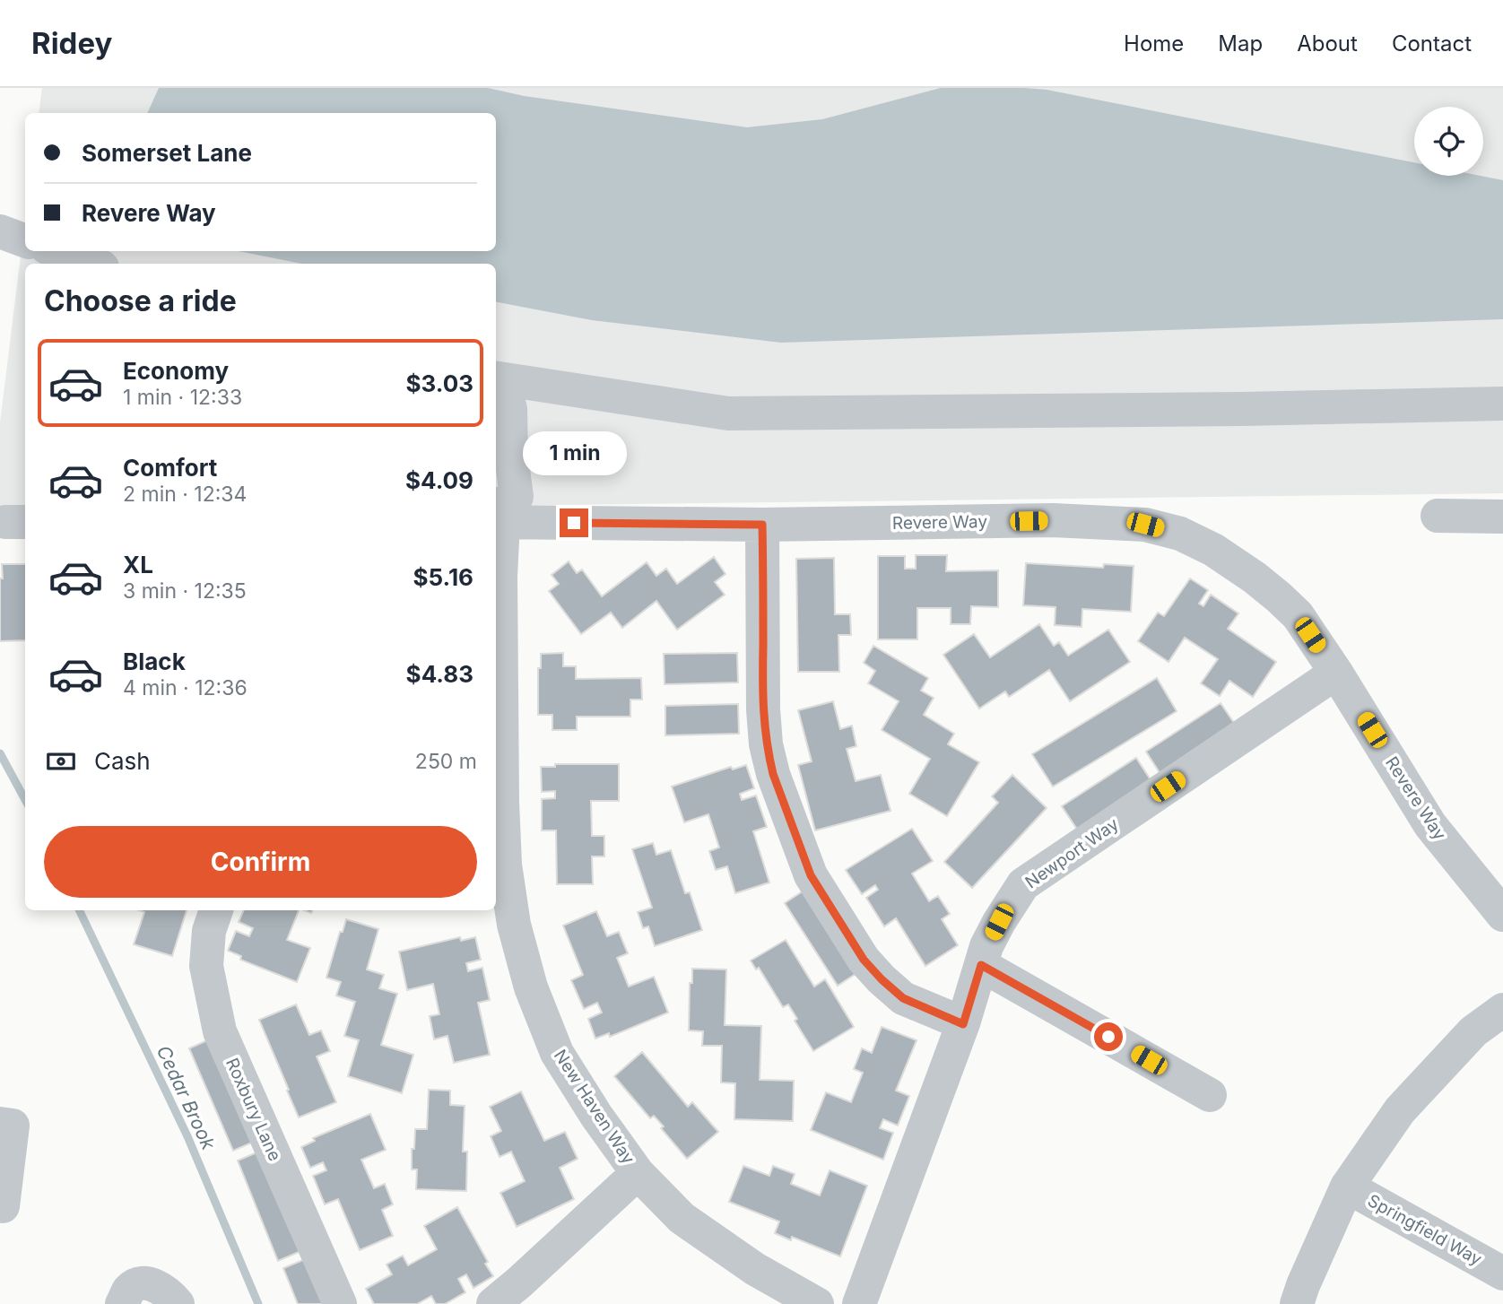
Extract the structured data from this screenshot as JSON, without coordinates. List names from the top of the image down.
{
  "streets": {
    "street": [
      "Revere Way",
      "Newport Way",
      "New Haven Way",
      "Roxbury Lane",
      "Springfield Way"
    ]
  },
  "crossings": [
    ["Revere Way", "Newport Way"],
    ["Revere Way", "New Haven Way"]
  ],
  "water": ["Cedar Brook"],
  "page": {
    "header": "Ridey",
    "nav": [
      "Home",
      "Map",
      "About",
      "Contact"
    ],
    "banner": ["Somerset Lane", "Revere Way"],
    "heading": "Choose a ride",
    "list": [
      {
        "name": "Economy",
        "note": "1 min · 12:33",
        "value": "$3.03"
      },
      {
        "name": "Comfort",
        "note": "2 min · 12:34",
        "value": "$4.09"
      },
      {
        "name": "XL",
        "note": "3 min · 12:35",
        "value": "$5.16"
      },
      {
        "name": "Black",
        "note": "4 min · 12:36",
        "value": "$4.83"
      }
    ],
    "bubble": "1 min",
    "pay": ["Cash", "250 m"],
    "buttons": "Confirm"
  }
}
